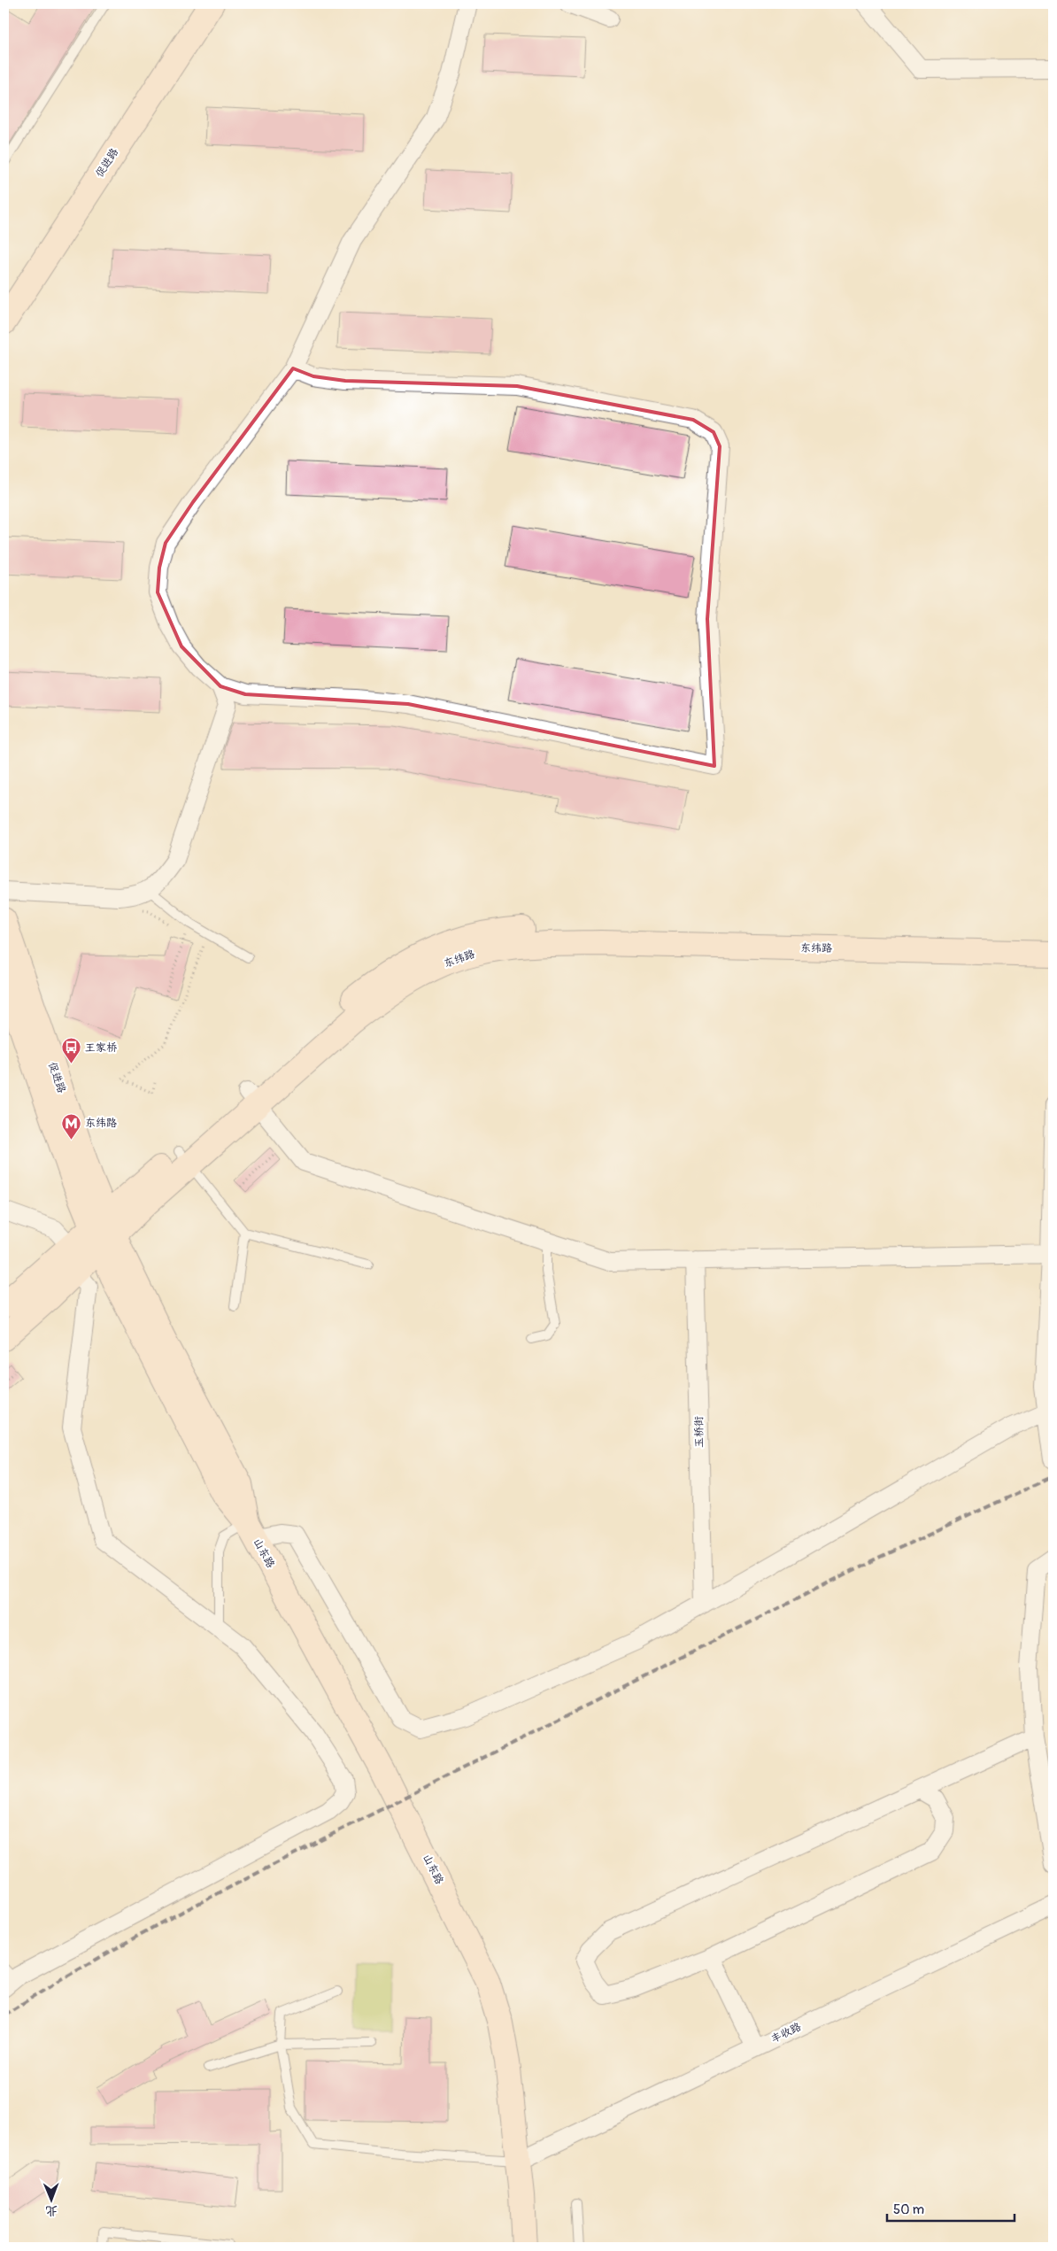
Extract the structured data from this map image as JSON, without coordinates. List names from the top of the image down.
{
  "streets": {
    "main road": ["促进路", "东纬路", "山东路"],
    "street": ["玉桥街", "丰收路"]
  },
  "crossings": [
    ["促进路", "东纬路"],
    ["促进路", "山东路"],
    ["东纬路", "山东路"],
    ["山东路", "丰收路"]
  ],
  "places": {
    "bus stop": ["王家桥"],
    "metro station": ["东纬路"]
  },
  "scale_bar": "50 m",
  "north": "bottom"
}
